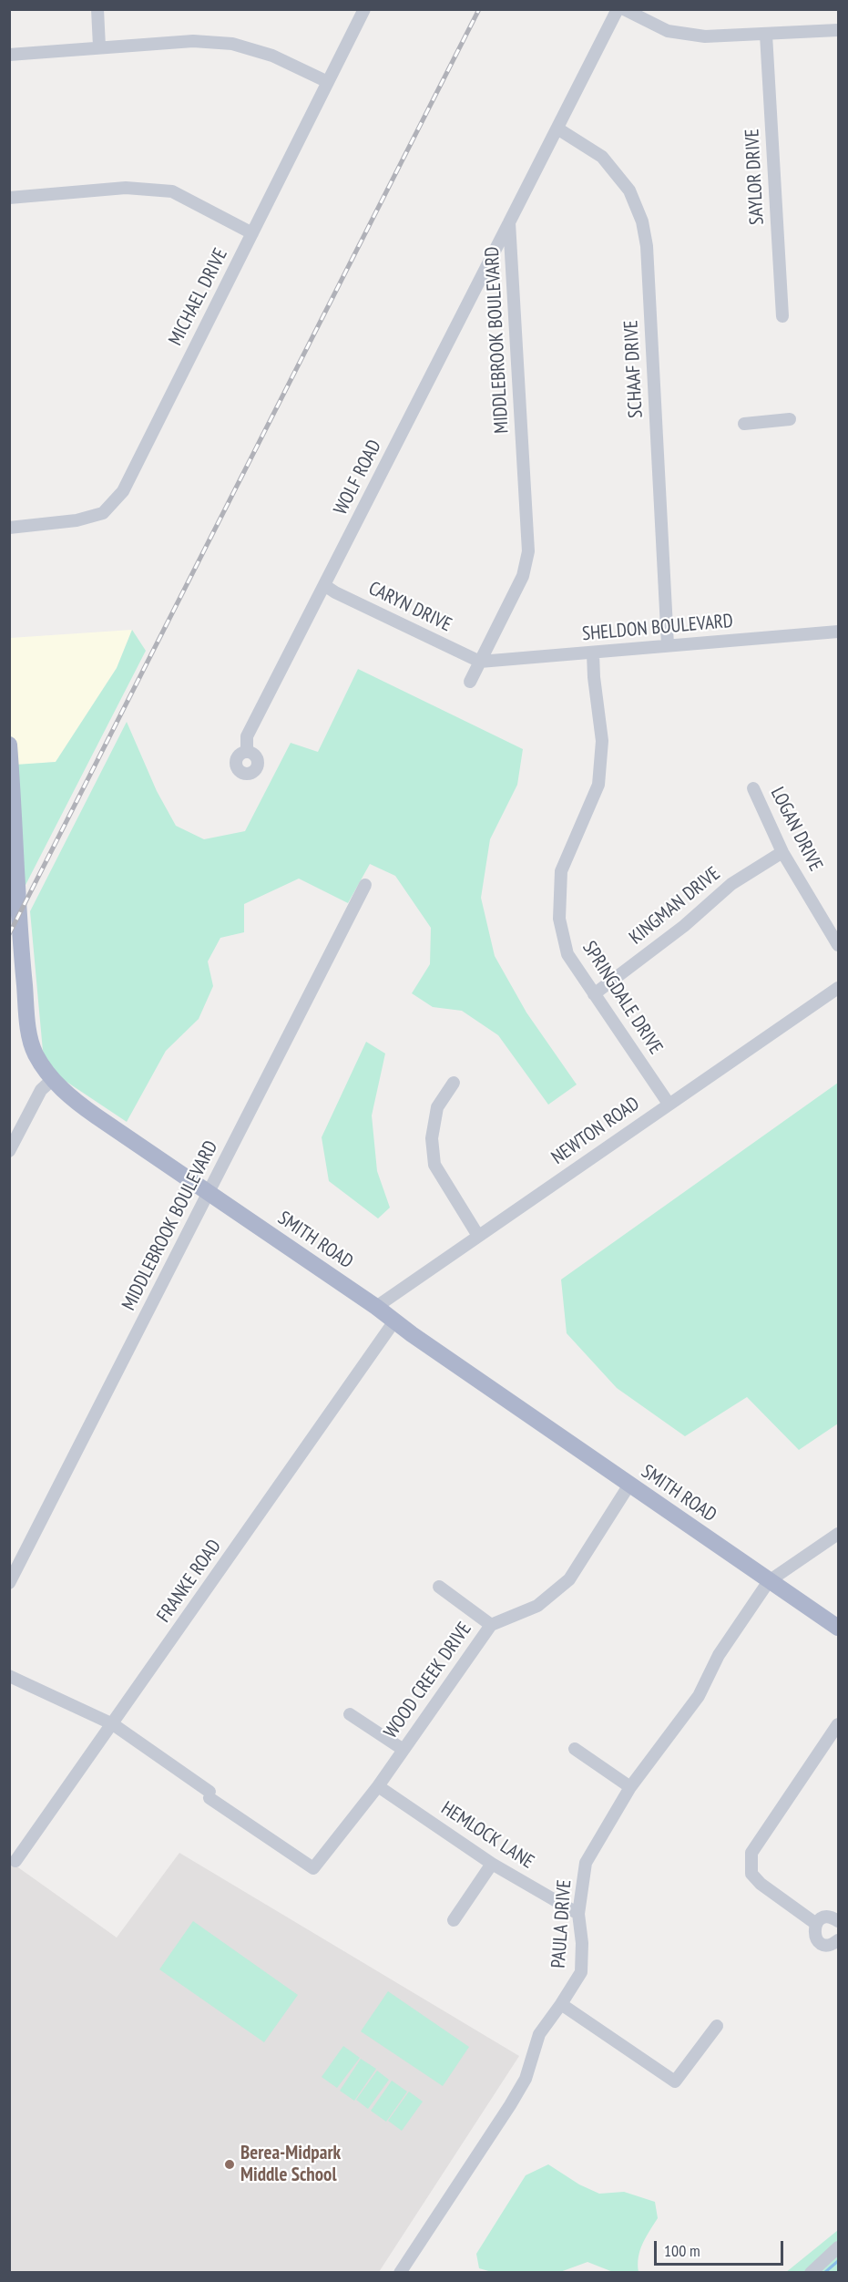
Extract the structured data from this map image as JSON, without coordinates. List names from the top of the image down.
{
  "streets": {
    "main road": ["SMITH ROAD"],
    "street": [
      "SAYLOR DRIVE",
      "MICHAEL DRIVE",
      "MIDDLEBROOK BOULEVARD",
      "SCHAAF DRIVE",
      "WOLF ROAD",
      "CARYN DRIVE",
      "SHELDON BOULEVARD",
      "LOGAN DRIVE",
      "KINGMAN DRIVE",
      "SPRINGDALE DRIVE",
      "NEWTON ROAD",
      "FRANKE ROAD",
      "WOOD CREEK DRIVE",
      "HEMLOCK LANE",
      "PAULA DRIVE"
    ]
  },
  "crossings": [
    ["MIDDLEBROOK BOULEVARD", "SCHAAF DRIVE"],
    ["MIDDLEBROOK BOULEVARD", "WOLF ROAD"],
    ["MIDDLEBROOK BOULEVARD", "CARYN DRIVE"],
    ["MIDDLEBROOK BOULEVARD", "SHELDON BOULEVARD"],
    ["MIDDLEBROOK BOULEVARD", "SMITH ROAD"],
    ["SCHAAF DRIVE", "SHELDON BOULEVARD"],
    ["WOLF ROAD", "CARYN DRIVE"],
    ["CARYN DRIVE", "SHELDON BOULEVARD"],
    ["SHELDON BOULEVARD", "SPRINGDALE DRIVE"],
    ["LOGAN DRIVE", "KINGMAN DRIVE"],
    ["KINGMAN DRIVE", "SPRINGDALE DRIVE"],
    ["SPRINGDALE DRIVE", "NEWTON ROAD"],
    ["NEWTON ROAD", "SMITH ROAD"],
    ["SMITH ROAD", "FRANKE ROAD"],
    ["SMITH ROAD", "WOOD CREEK DRIVE"],
    ["SMITH ROAD", "PAULA DRIVE"],
    ["FRANKE ROAD", "WOOD CREEK DRIVE"],
    ["WOOD CREEK DRIVE", "HEMLOCK LANE"],
    ["HEMLOCK LANE", "PAULA DRIVE"]
  ],
  "places": ["Berea-Midpark Middle School"],
  "scale_bar": "100 m"
}
